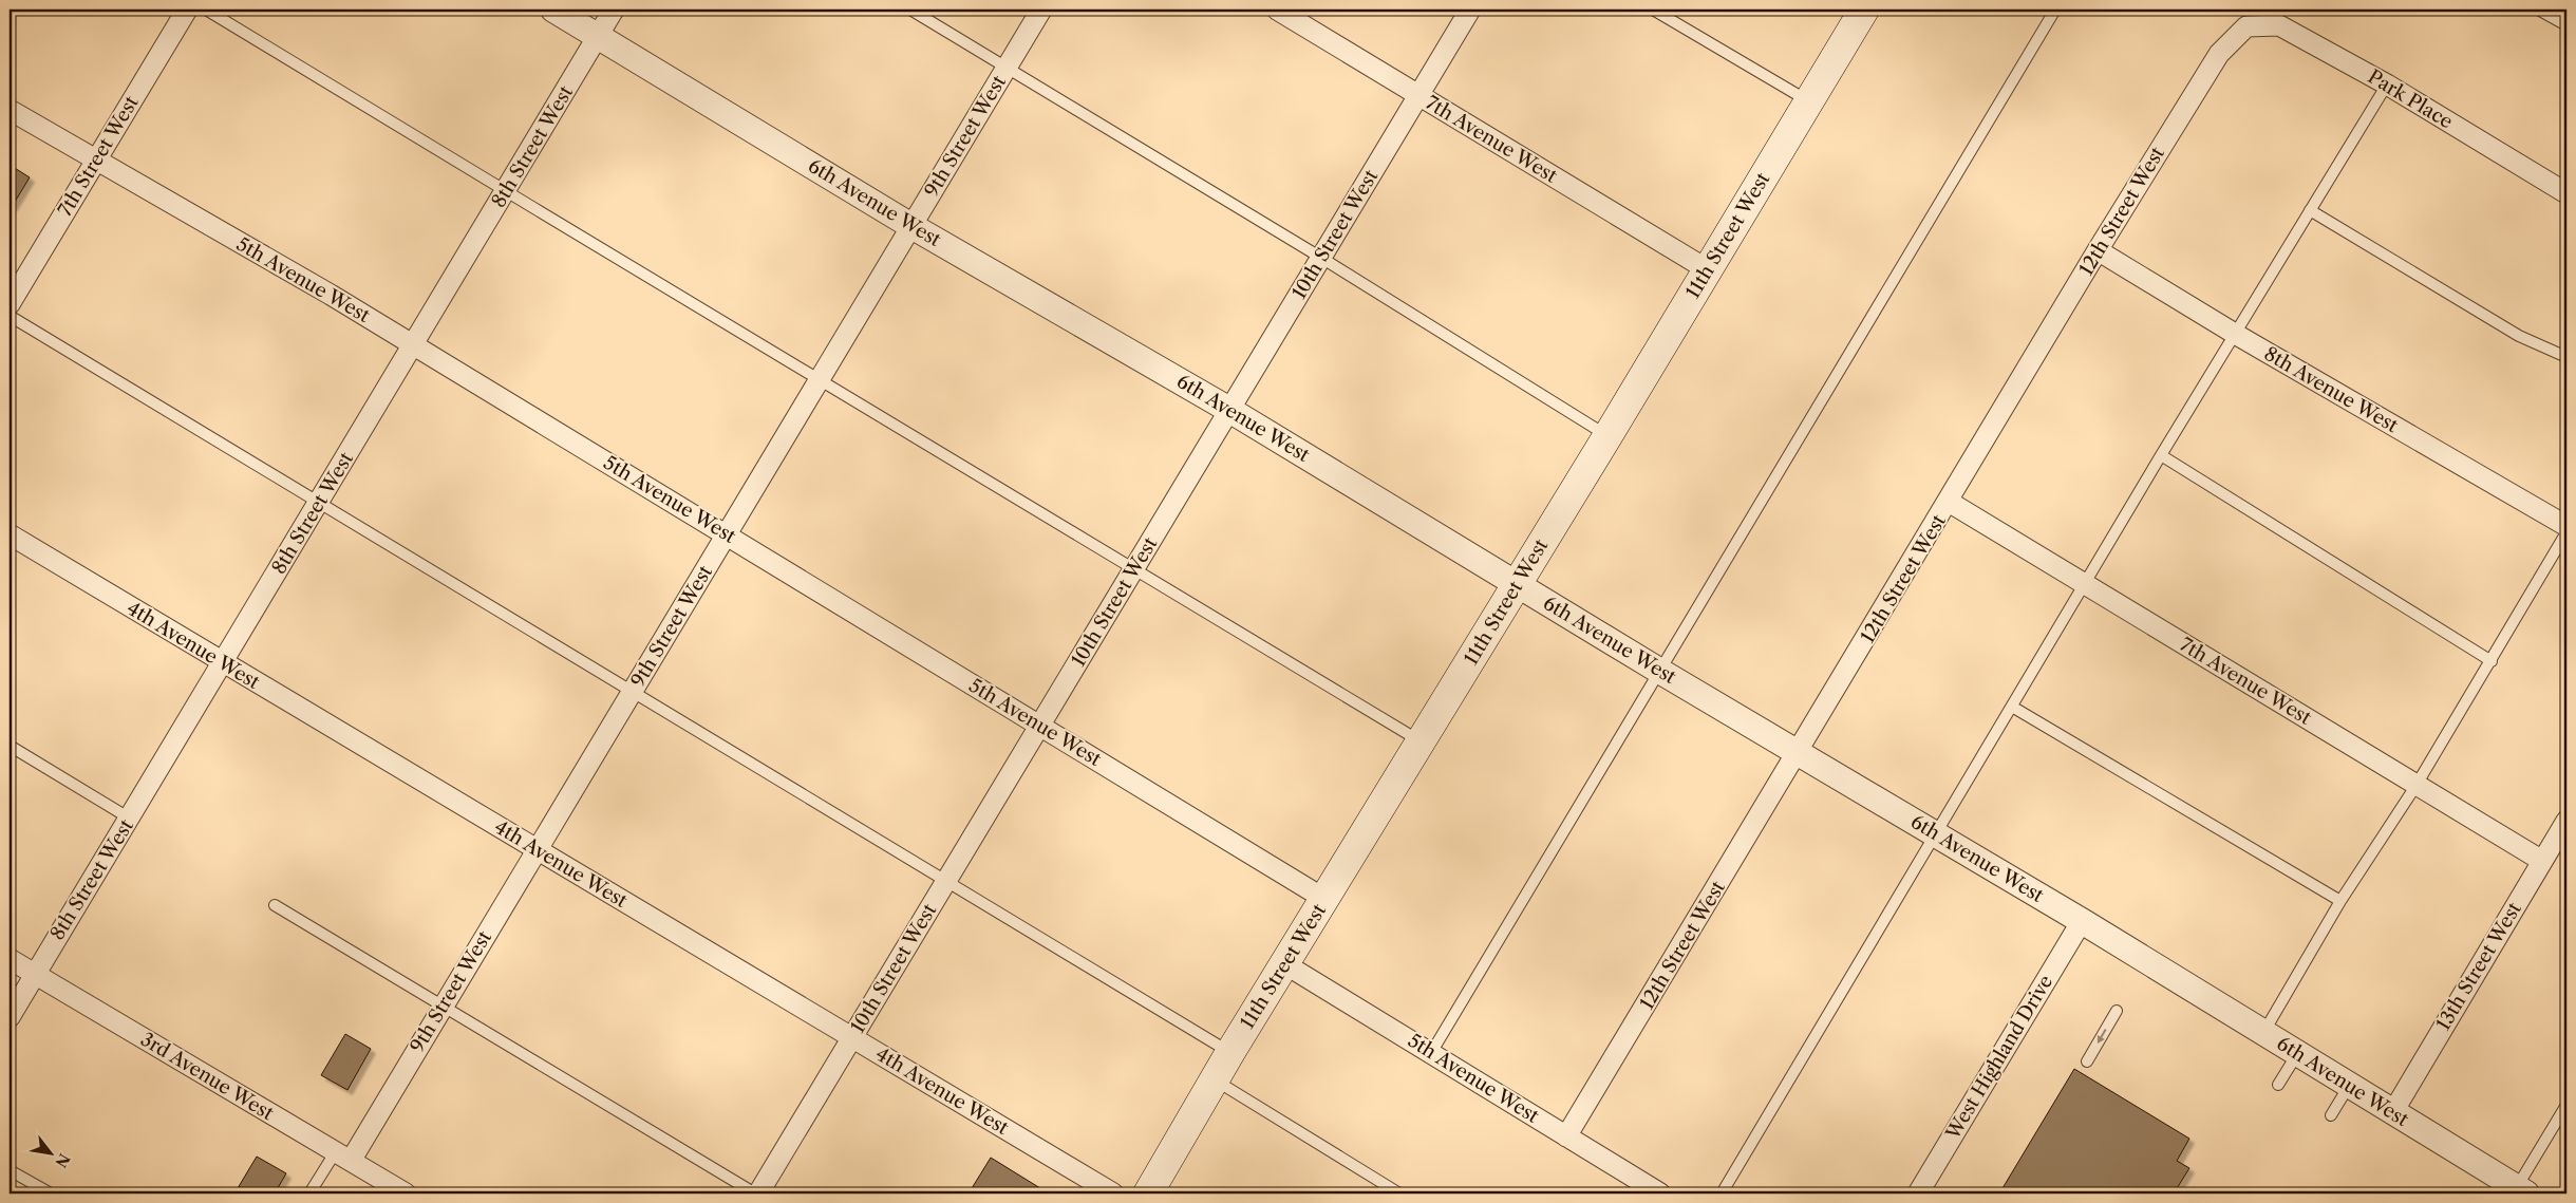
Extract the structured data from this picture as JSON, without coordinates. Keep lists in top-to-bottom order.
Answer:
{
  "streets": {
    "main road": ["11th Street West"],
    "street": [
      "Park Place",
      "9th Street West",
      "7th Avenue West",
      "8th Street West",
      "7th Street West",
      "6th Avenue West",
      "12th Street West",
      "10th Street West",
      "5th Avenue West",
      "8th Avenue West",
      "4th Avenue West",
      "13th Street West",
      "West Highland Drive",
      "3rd Avenue West"
    ]
  },
  "crossings": [
    ["Park Place", "12th Street West"],
    ["9th Street West", "6th Avenue West"],
    ["9th Street West", "5th Avenue West"],
    ["9th Street West", "4th Avenue West"],
    ["9th Street West", "3rd Avenue West"],
    ["7th Avenue West", "12th Street West"],
    ["7th Avenue West", "10th Street West"],
    ["7th Avenue West", "11th Street West"],
    ["7th Avenue West", "13th Street West"],
    ["8th Street West", "6th Avenue West"],
    ["8th Street West", "5th Avenue West"],
    ["8th Street West", "4th Avenue West"],
    ["8th Street West", "3rd Avenue West"],
    ["7th Street West", "5th Avenue West"],
    ["6th Avenue West", "12th Street West"],
    ["6th Avenue West", "10th Street West"],
    ["6th Avenue West", "11th Street West"],
    ["6th Avenue West", "13th Street West"],
    ["6th Avenue West", "West Highland Drive"],
    ["12th Street West", "5th Avenue West"],
    ["12th Street West", "8th Avenue West"],
    ["10th Street West", "5th Avenue West"],
    ["10th Street West", "4th Avenue West"],
    ["11th Street West", "5th Avenue West"]
  ],
  "north": "bottom right"
}
